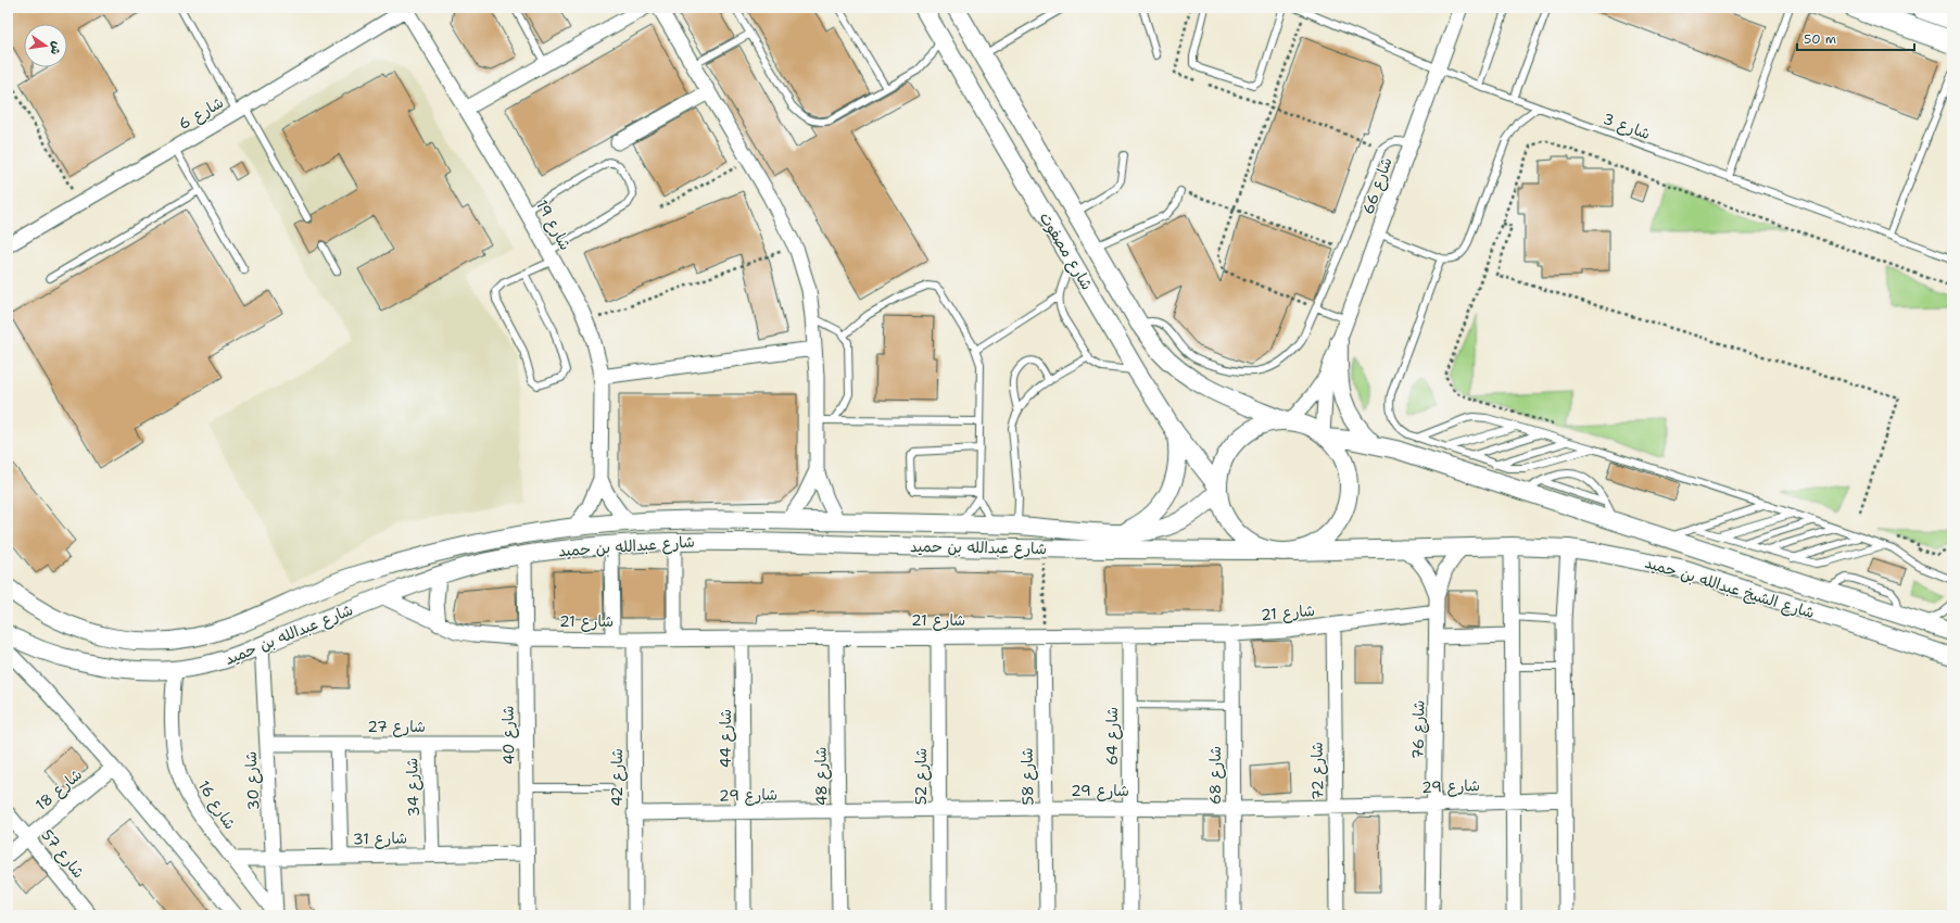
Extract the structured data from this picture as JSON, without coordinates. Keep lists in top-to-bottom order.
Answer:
{
  "streets": {
    "street": [
      "شارع 6",
      "شارع 66",
      "شارع 19",
      "شارع مصفوت",
      "شارع عبدالله بن حميد",
      "شارع الشيخ عبدالله بن حميد",
      "شارع 21",
      "شارع 27",
      "شارع 76",
      "شارع 40",
      "شارع 64",
      "شارع 44",
      "شارع 72",
      "شارع 68",
      "شارع 48",
      "شارع 52",
      "شارع 58",
      "شارع 42",
      "شارع 30",
      "شارع 29",
      "شارع 34",
      "شارع 18",
      "شارع 16",
      "شارع 31",
      "شارع 57"
    ],
    "lane": ["شارع 3"]
  },
  "crossings": [
    ["شارع 6", "شارع 19"],
    ["شارع 3", "شارع 66"],
    ["شارع 66", "شارع مصفوت"],
    ["شارع 66", "شارع عبدالله بن حميد"],
    ["شارع 66", "شارع الشيخ عبدالله بن حميد"],
    ["شارع 19", "شارع عبدالله بن حميد"],
    ["شارع مصفوت", "شارع عبدالله بن حميد"],
    ["شارع مصفوت", "شارع الشيخ عبدالله بن حميد"],
    ["شارع عبدالله بن حميد", "شارع الشيخ عبدالله بن حميد"],
    ["شارع عبدالله بن حميد", "شارع 21"],
    ["شارع عبدالله بن حميد", "شارع 40"],
    ["شارع عبدالله بن حميد", "شارع 30"],
    ["شارع عبدالله بن حميد", "شارع 16"],
    ["شارع الشيخ عبدالله بن حميد", "شارع 76"],
    ["شارع 21", "شارع 76"],
    ["شارع 21", "شارع 40"],
    ["شارع 21", "شارع 64"],
    ["شارع 21", "شارع 44"],
    ["شارع 21", "شارع 72"],
    ["شارع 21", "شارع 68"],
    ["شارع 21", "شارع 48"],
    ["شارع 21", "شارع 52"],
    ["شارع 21", "شارع 58"],
    ["شارع 21", "شارع 42"],
    ["شارع 27", "شارع 40"],
    ["شارع 27", "شارع 30"],
    ["شارع 27", "شارع 34"],
    ["شارع 76", "شارع 29"],
    ["شارع 40", "شارع 31"],
    ["شارع 64", "شارع 29"],
    ["شارع 44", "شارع 29"],
    ["شارع 72", "شارع 29"],
    ["شارع 68", "شارع 29"],
    ["شارع 48", "شارع 29"],
    ["شارع 52", "شارع 29"],
    ["شارع 58", "شارع 29"],
    ["شارع 42", "شارع 29"],
    ["شارع 30", "شارع 16"],
    ["شارع 30", "شارع 31"],
    ["شارع 34", "شارع 31"],
    ["شارع 18", "شارع 57"],
    ["شارع 16", "شارع 31"]
  ],
  "scale_bar": "50 m",
  "north": "right"
}
